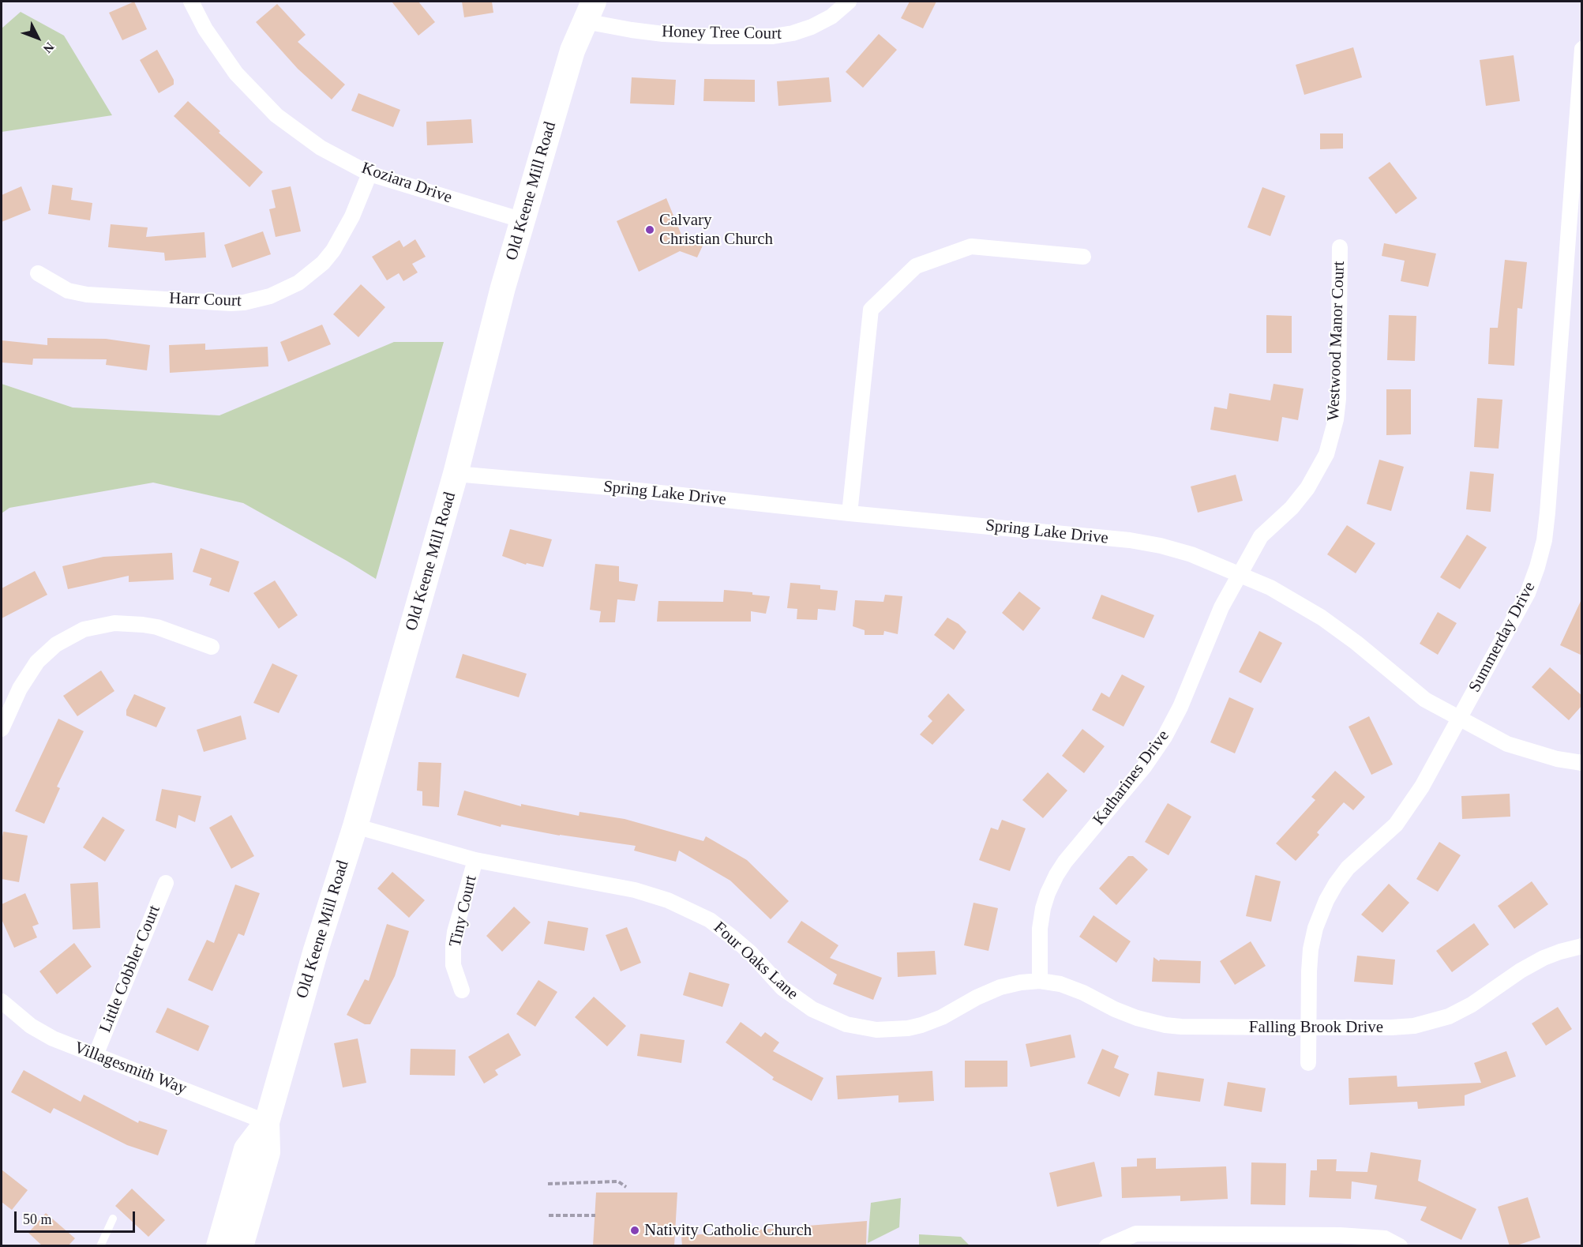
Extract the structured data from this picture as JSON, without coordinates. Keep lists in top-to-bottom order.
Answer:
{
  "streets": {
    "main road": ["Old Keene Mill Road"],
    "street": [
      "Honey Tree Court",
      "Koziara Drive",
      "Harr Court",
      "Westwood Manor Court",
      "Spring Lake Drive",
      "Summerday Drive",
      "Katharines Drive",
      "Tiny Court",
      "Four Oaks Lane",
      "Little Cobbler Court",
      "Falling Brook Drive",
      "Villagesmith Way"
    ]
  },
  "crossings": [
    ["Honey Tree Court", "Old Keene Mill Road"],
    ["Koziara Drive", "Old Keene Mill Road"],
    ["Koziara Drive", "Harr Court"],
    ["Old Keene Mill Road", "Spring Lake Drive"],
    ["Old Keene Mill Road", "Four Oaks Lane"],
    ["Old Keene Mill Road", "Villagesmith Way"],
    ["Westwood Manor Court", "Spring Lake Drive"],
    ["Westwood Manor Court", "Katharines Drive"],
    ["Spring Lake Drive", "Summerday Drive"],
    ["Spring Lake Drive", "Katharines Drive"],
    ["Summerday Drive", "Falling Brook Drive"],
    ["Katharines Drive", "Four Oaks Lane"],
    ["Katharines Drive", "Falling Brook Drive"],
    ["Tiny Court", "Four Oaks Lane"],
    ["Four Oaks Lane", "Falling Brook Drive"],
    ["Little Cobbler Court", "Villagesmith Way"]
  ],
  "places": ["Calvary Christian Church", "Nativity Catholic Church"],
  "scale_bar": "50 m",
  "north": "bottom right"
}
